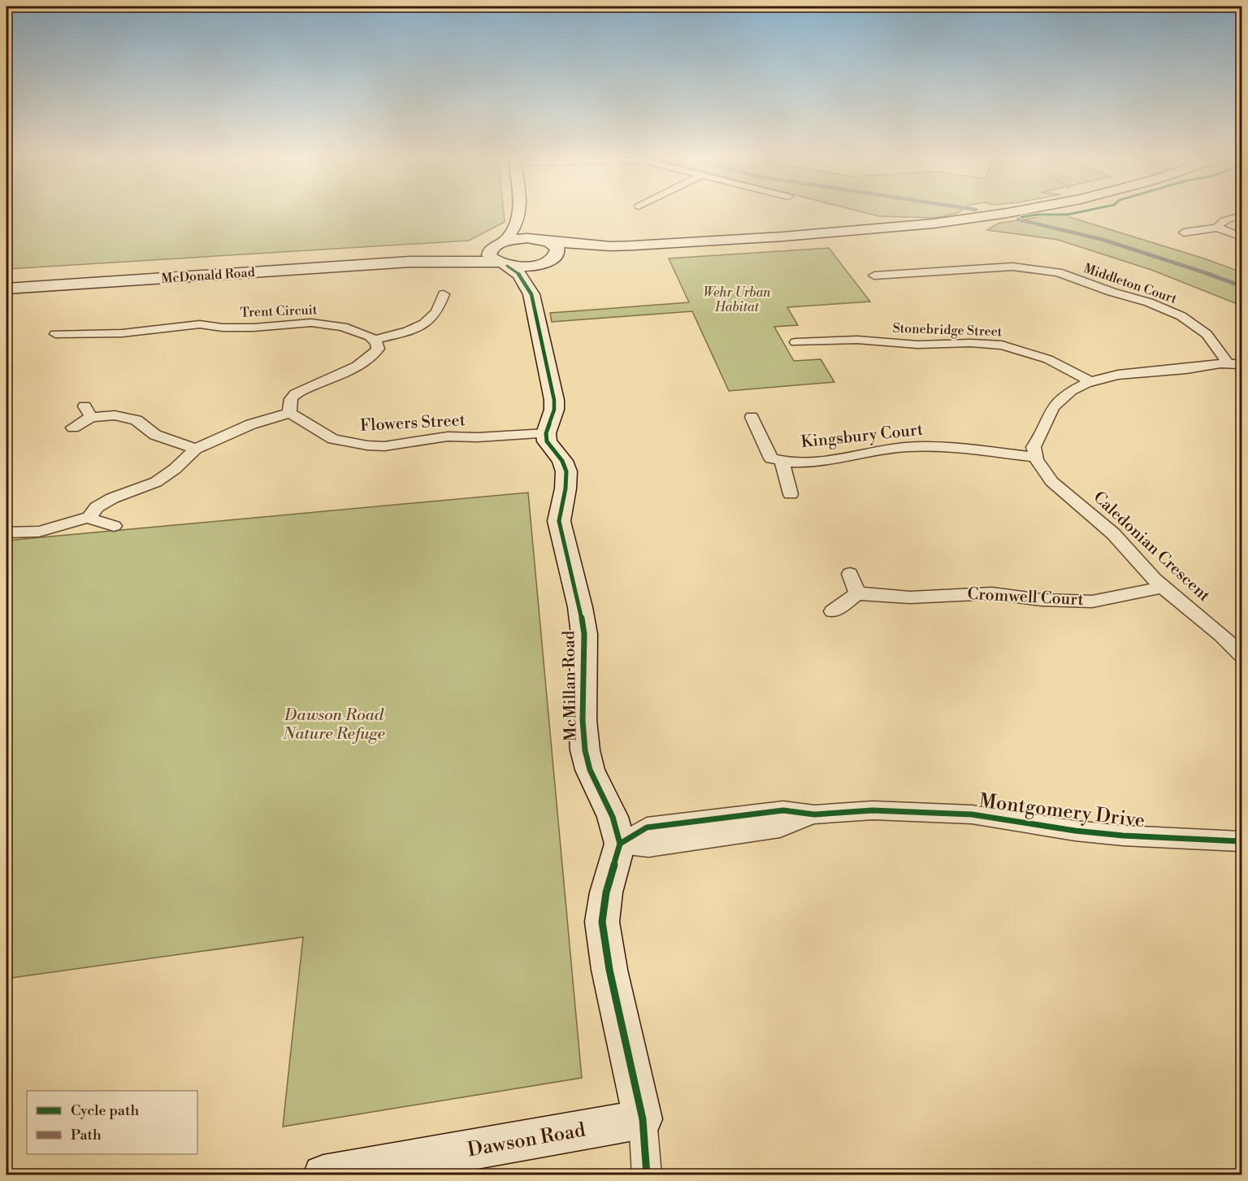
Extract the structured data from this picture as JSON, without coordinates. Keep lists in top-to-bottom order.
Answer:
{
  "streets": {
    "main road": ["McDonald Road", "McMillan Road", "Dawson Road"],
    "street": [
      "Middleton Court",
      "Trent Circuit",
      "Stonebridge Street",
      "Flowers Street",
      "Kingsbury Court",
      "Caledonian Crescent",
      "Cromwell Court",
      "Montgomery Drive"
    ]
  },
  "crossings": [
    ["Flowers Street", "McMillan Road"],
    ["Kingsbury Court", "Caledonian Crescent"],
    ["Caledonian Crescent", "Cromwell Court"],
    ["McMillan Road", "Montgomery Drive"]
  ],
  "parks": ["Wehr Urban Habitat", "Dawson Road Nature Refuge"],
  "legend": ["Cycle path", "Path"]
}
